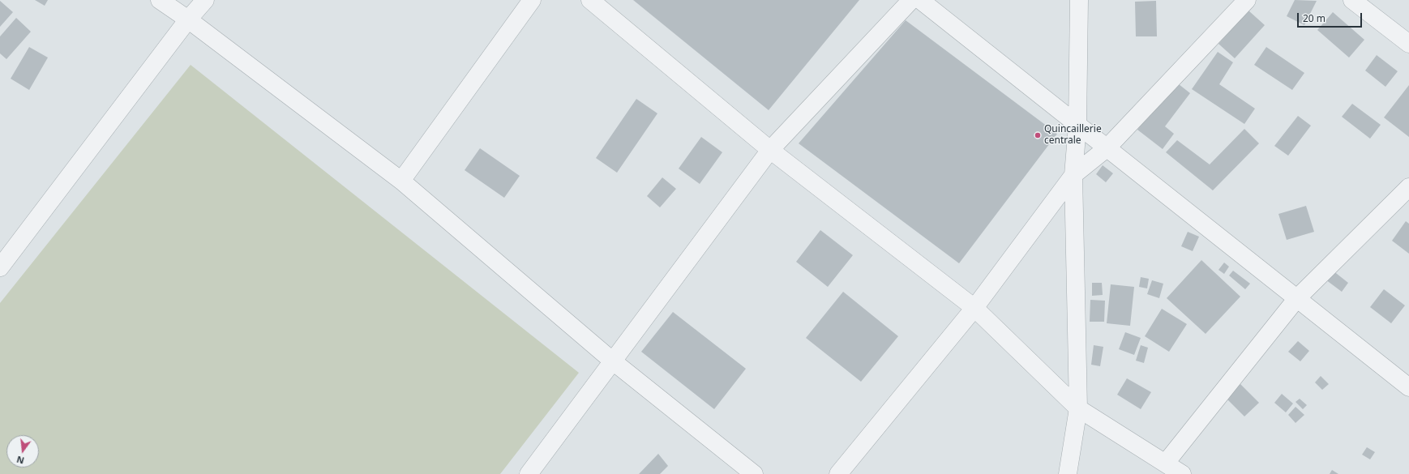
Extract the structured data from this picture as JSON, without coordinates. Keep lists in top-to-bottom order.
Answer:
{
  "places": ["Quincaillerie centrale"],
  "scale_bar": "20 m",
  "north": "bottom"
}
